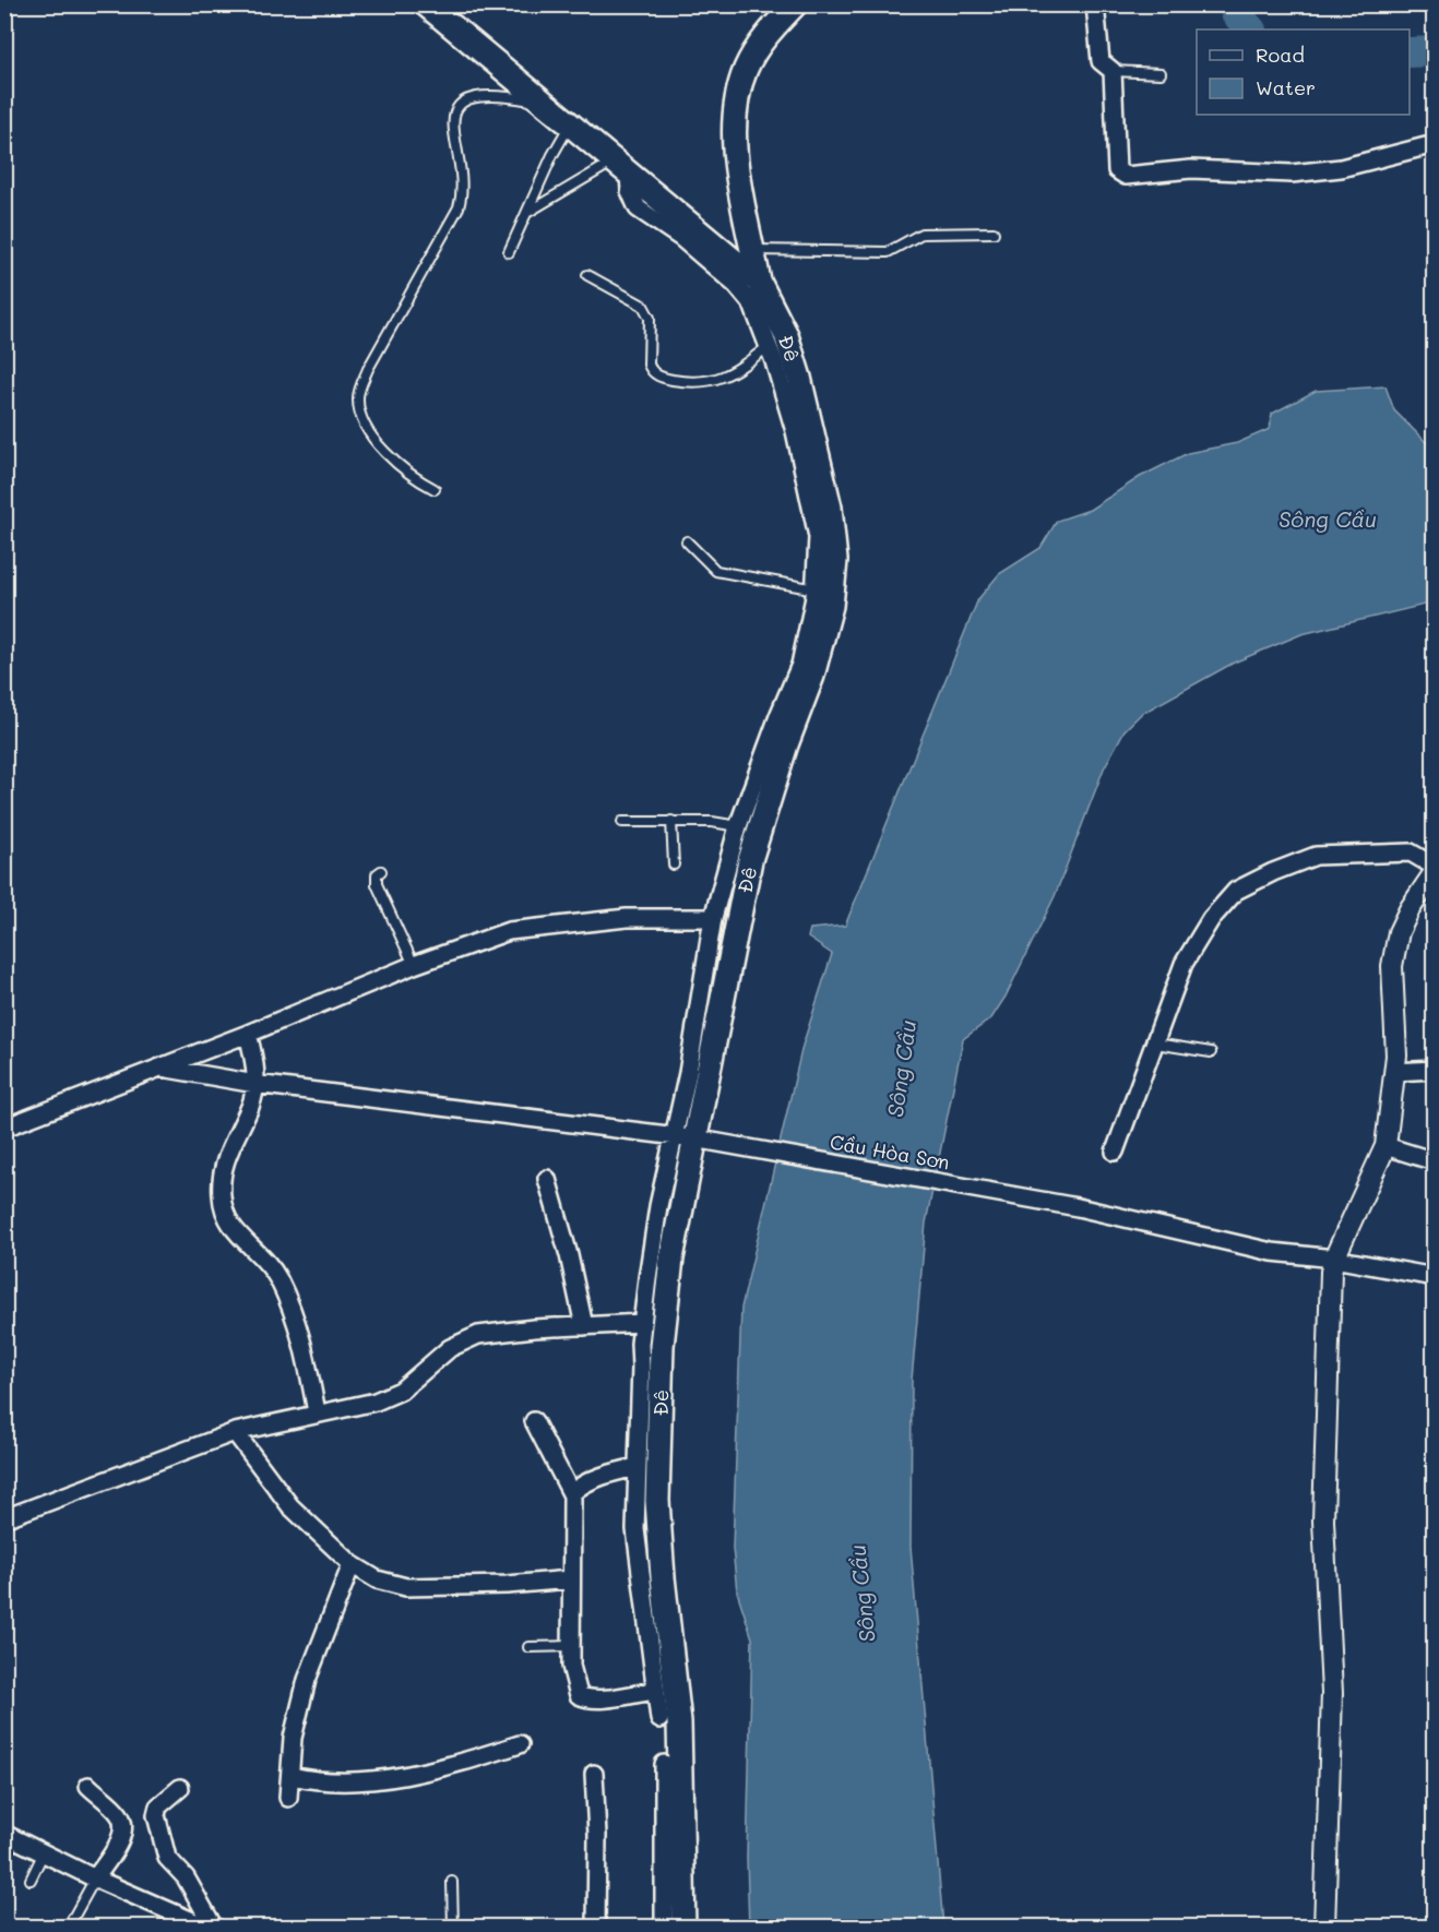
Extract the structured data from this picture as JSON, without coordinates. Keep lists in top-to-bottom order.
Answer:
{
  "streets": {
    "main road": ["Đê"],
    "street": ["Cầu Hòa Sơn"]
  },
  "crossings": [
    ["Đê", "Cầu Hòa Sơn"]
  ],
  "water": ["Sông Cầu"],
  "legend": ["Road", "Water"]
}
